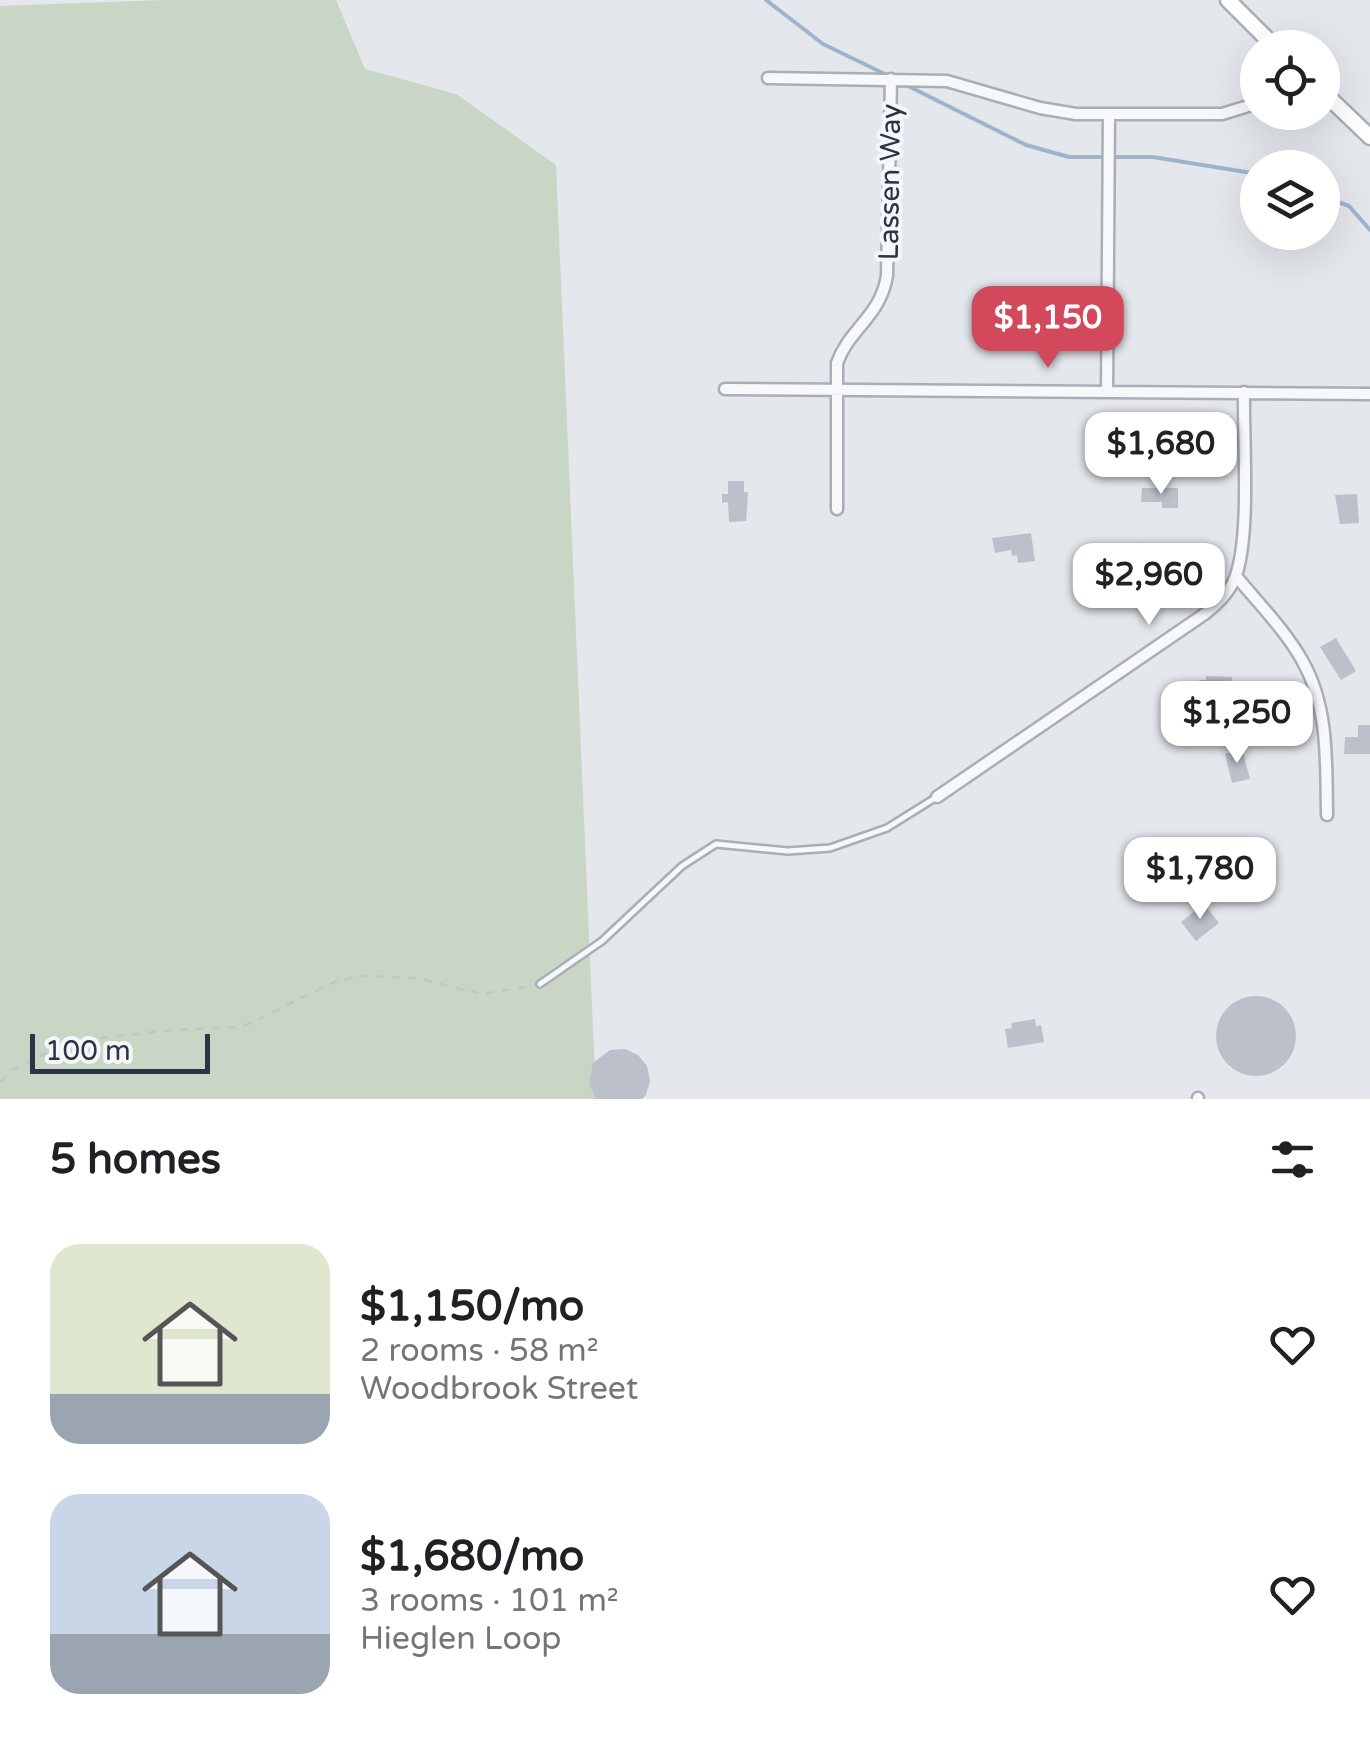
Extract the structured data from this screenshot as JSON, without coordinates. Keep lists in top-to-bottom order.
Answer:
{
  "streets": {
    "street": ["Lassen Way"]
  },
  "scale_bar": "100 m",
  "page": {
    "price": [
      "$1,150",
      "$1,680",
      "$2,960",
      "$1,250",
      "$1,780"
    ],
    "scale": "100 m",
    "heading": "5 homes",
    "list": [
      {
        "name": "$1,150/mo",
        "note": "2 rooms · 58 m² · Woodbrook Street"
      },
      {
        "name": "$1,680/mo",
        "note": "3 rooms · 101 m² · Hieglen Loop"
      }
    ]
  }
}
